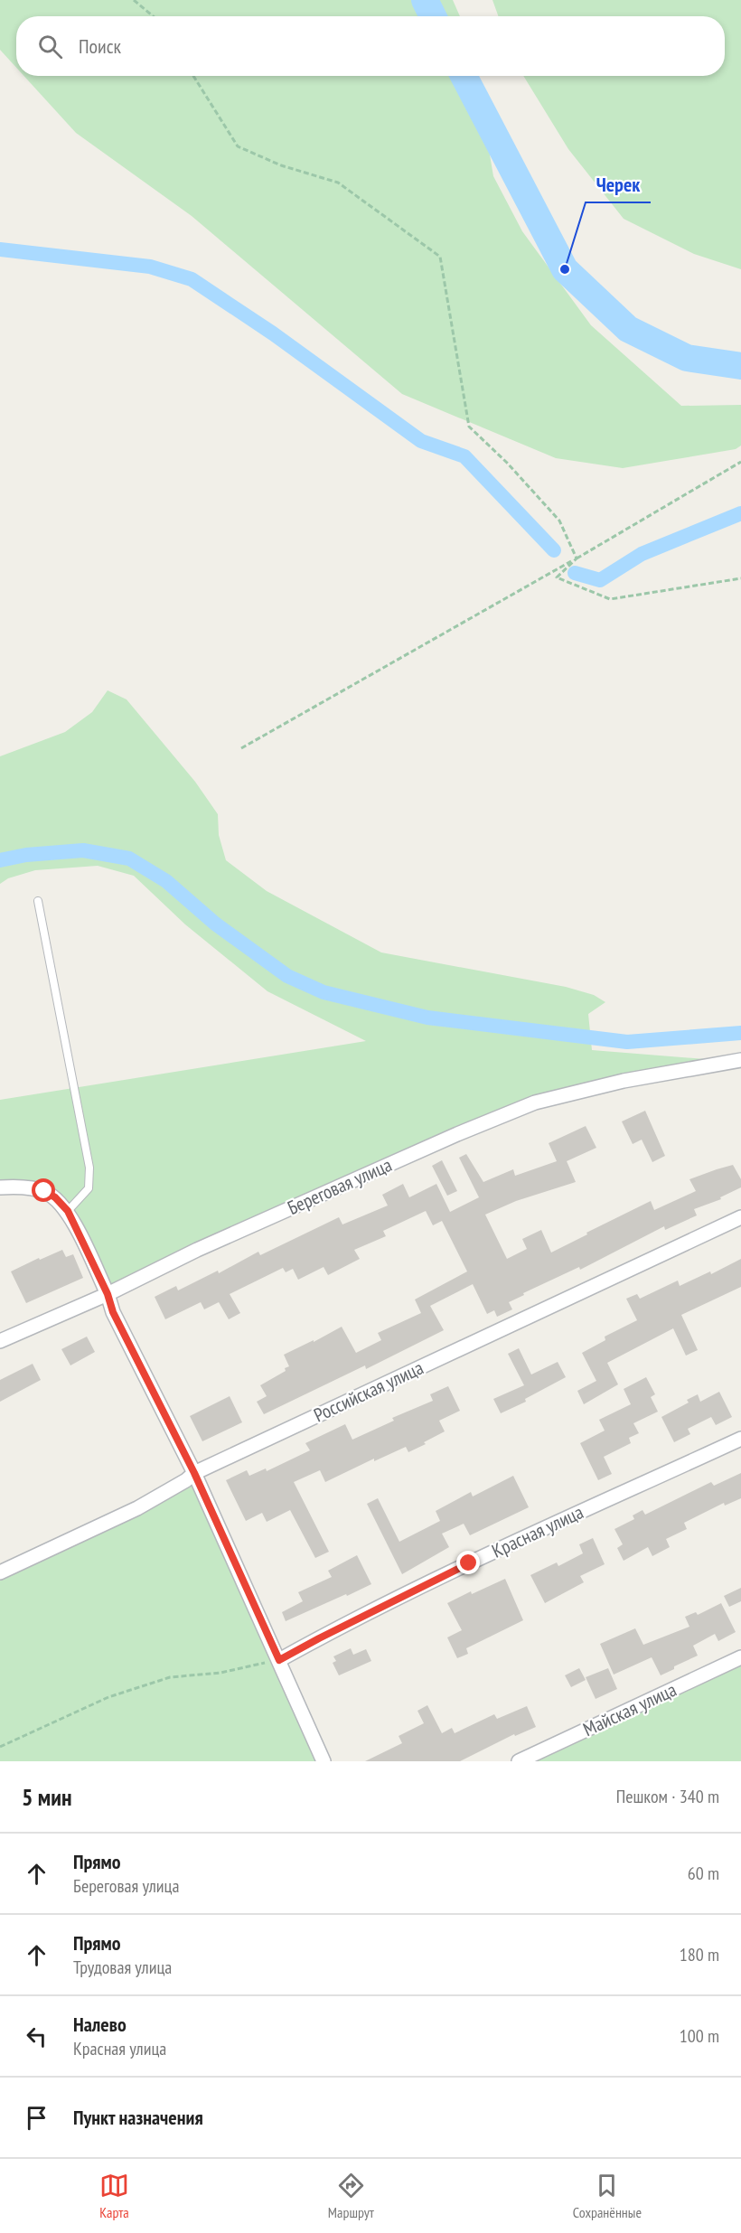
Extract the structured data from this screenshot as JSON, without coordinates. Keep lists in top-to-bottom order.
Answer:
{
  "streets": {
    "street": [
      "Береговая улица",
      "Российская улица",
      "Красная улица",
      "Майская улица"
    ]
  },
  "places": ["Черек"],
  "page": {
    "search": "Поиск",
    "heading": ["5 мин", "Пешком · 340 m"],
    "list": [
      ["Прямо", "Береговая улица", "60 m"],
      ["Прямо", "Трудовая улица", "180 m"],
      ["Налево", "Красная улица", "100 m"],
      "Пункт назначения"
    ],
    "nav": ["Карта", "Маршрут", "Сохранённые"]
  }
}
